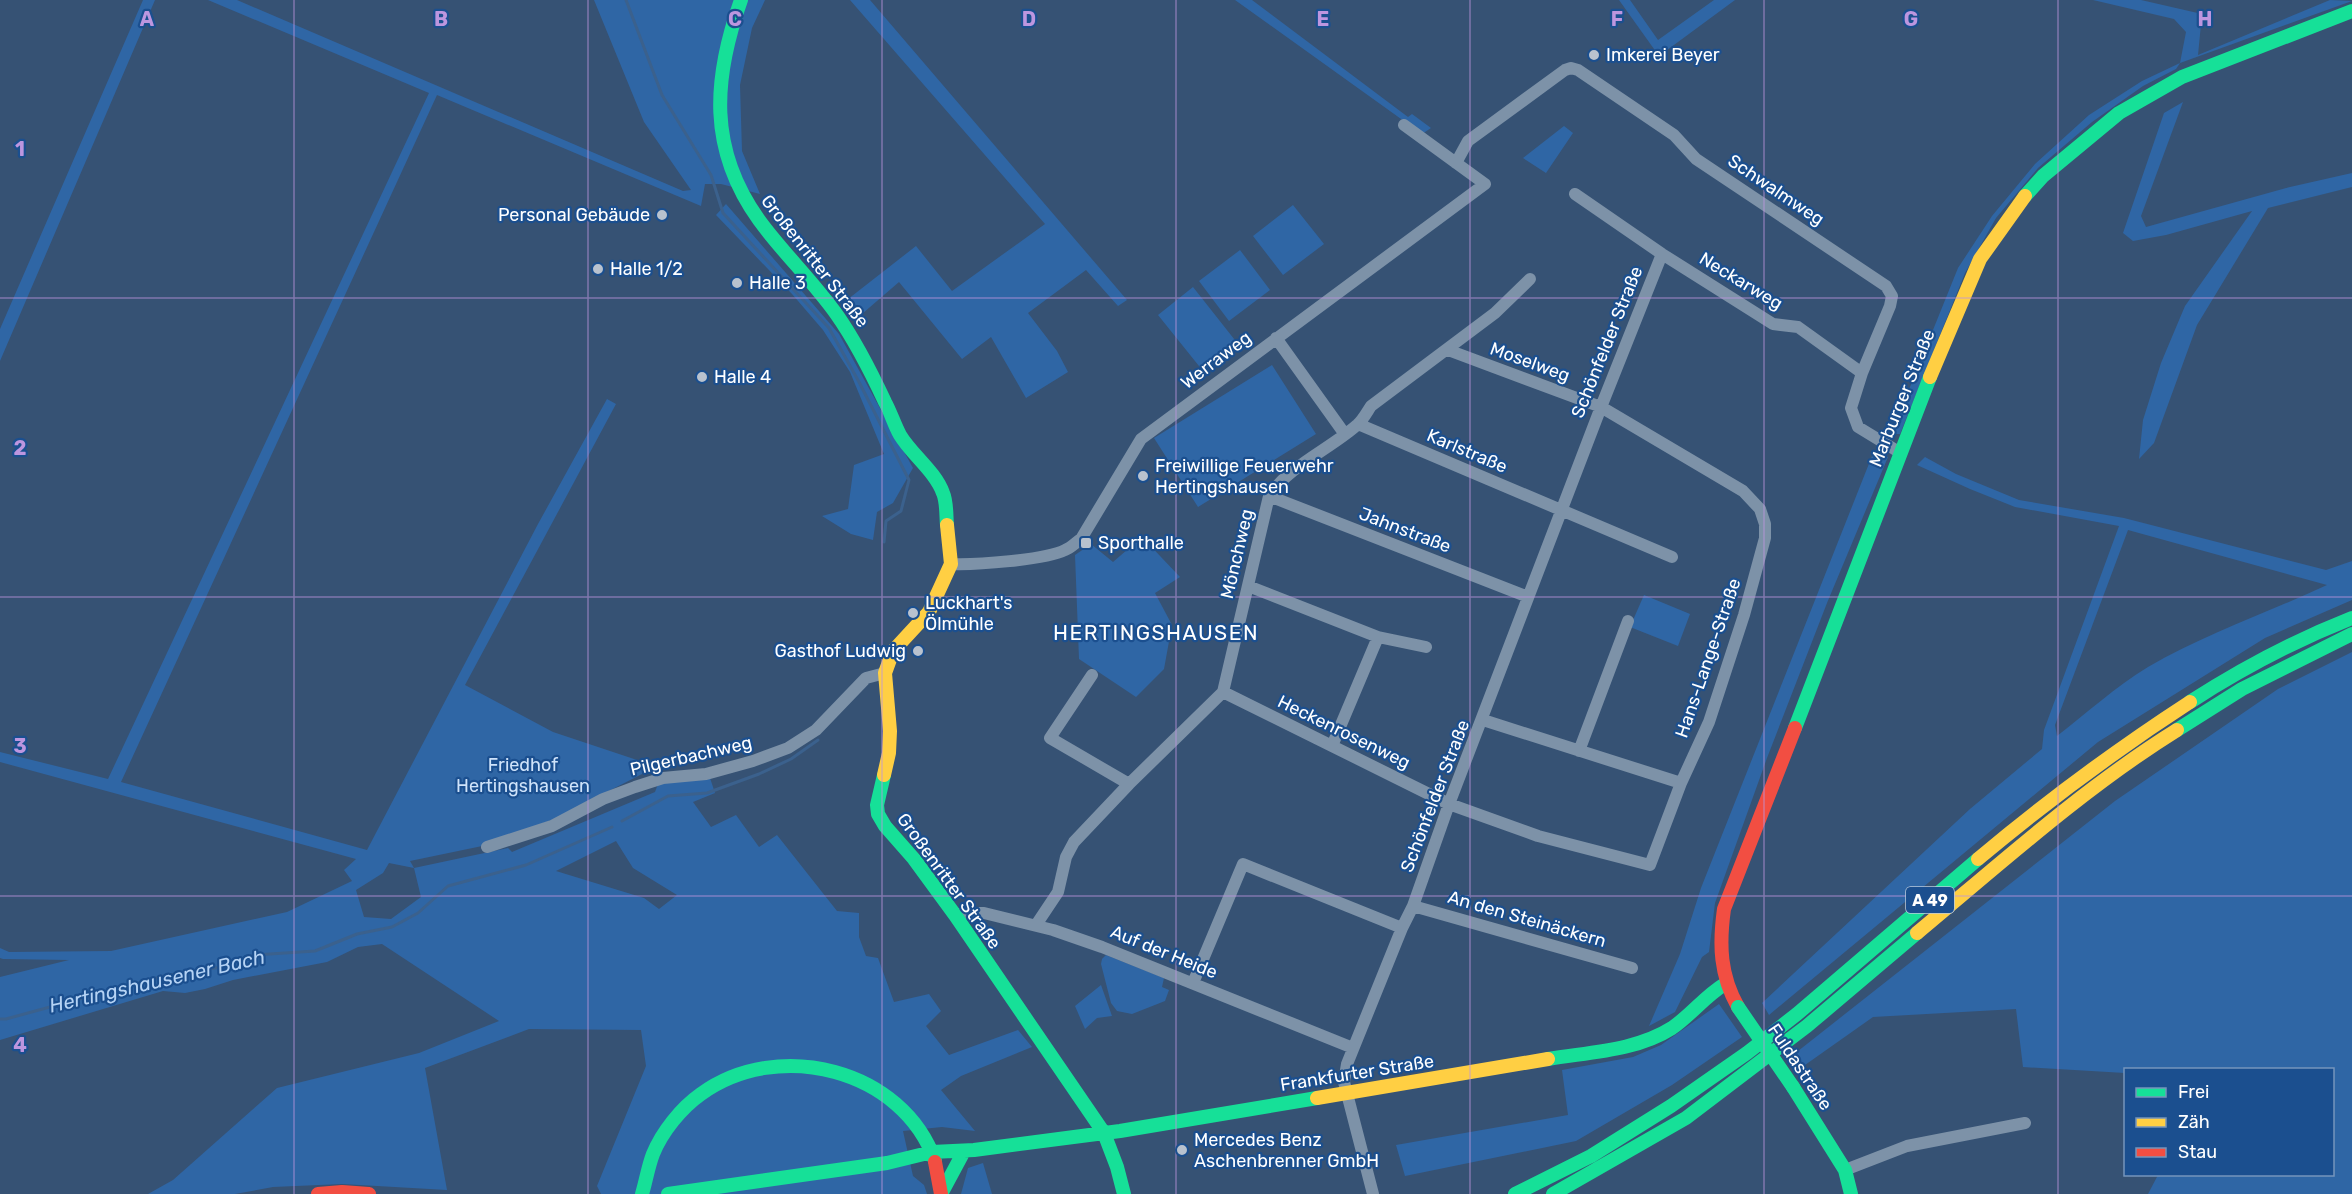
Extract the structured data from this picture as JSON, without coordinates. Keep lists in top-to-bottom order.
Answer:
{
  "streets": {
    "main road": [
      "Großenritter Straße",
      "Marburger Straße",
      "A 49",
      "Fuldastraße",
      "Frankfurter Straße"
    ],
    "street": [
      "Schwalmweg",
      "Neckarweg",
      "Schönfelder Straße",
      "Werraweg",
      "Moselweg",
      "Karlstraße",
      "Jahnstraße",
      "Mönchweg",
      "Hans-Lange-Straße",
      "Heckenrosenweg",
      "Pilgerbachweg",
      "An den Steinäckern",
      "Auf der Heide"
    ]
  },
  "crossings": [
    ["Schwalmweg", "Neckarweg"],
    ["Schwalmweg", "Werraweg"],
    ["Großenritter Straße", "Werraweg"],
    ["Großenritter Straße", "Pilgerbachweg"],
    ["Großenritter Straße", "Auf der Heide"],
    ["Großenritter Straße", "Frankfurter Straße"],
    ["Neckarweg", "Schönfelder Straße"],
    ["Schönfelder Straße", "Moselweg"],
    ["Schönfelder Straße", "Karlstraße"],
    ["Schönfelder Straße", "Jahnstraße"],
    ["Schönfelder Straße", "Hans-Lange-Straße"],
    ["Schönfelder Straße", "Heckenrosenweg"],
    ["Schönfelder Straße", "An den Steinäckern"],
    ["Schönfelder Straße", "Auf der Heide"],
    ["Schönfelder Straße", "Frankfurter Straße"],
    ["Moselweg", "Mönchweg"],
    ["Moselweg", "Hans-Lange-Straße"],
    ["Marburger Straße", "Fuldastraße"],
    ["Marburger Straße", "Frankfurter Straße"],
    ["Karlstraße", "Mönchweg"],
    ["Jahnstraße", "Mönchweg"],
    ["Mönchweg", "Heckenrosenweg"],
    ["Hans-Lange-Straße", "Heckenrosenweg"],
    ["Fuldastraße", "Frankfurter Straße"]
  ],
  "districts": ["HERTINGSHAUSEN"],
  "water": ["Hertingshausener Bach"],
  "parks": ["Friedhof Hertingshausen"],
  "places": {
    "other": [
      "Imkerei Beyer",
      "Personal Gebäude",
      "Halle 1/2",
      "Halle 3",
      "Halle 4",
      "Freiwillige Feuerwehr Hertingshausen",
      "Luckhart's Ölmühle",
      "Gasthof Ludwig",
      "Mercedes Benz Aschenbrenner GmbH"
    ],
    "transit": ["Sporthalle"]
  },
  "legend": ["Frei", "Zäh", "Stau"],
  "grid": {
    "columns": [
      "A",
      "B",
      "C",
      "D",
      "E",
      "F",
      "G",
      "H"
    ],
    "rows": [
      "1",
      "2",
      "3",
      "4"
    ]
  }
}
